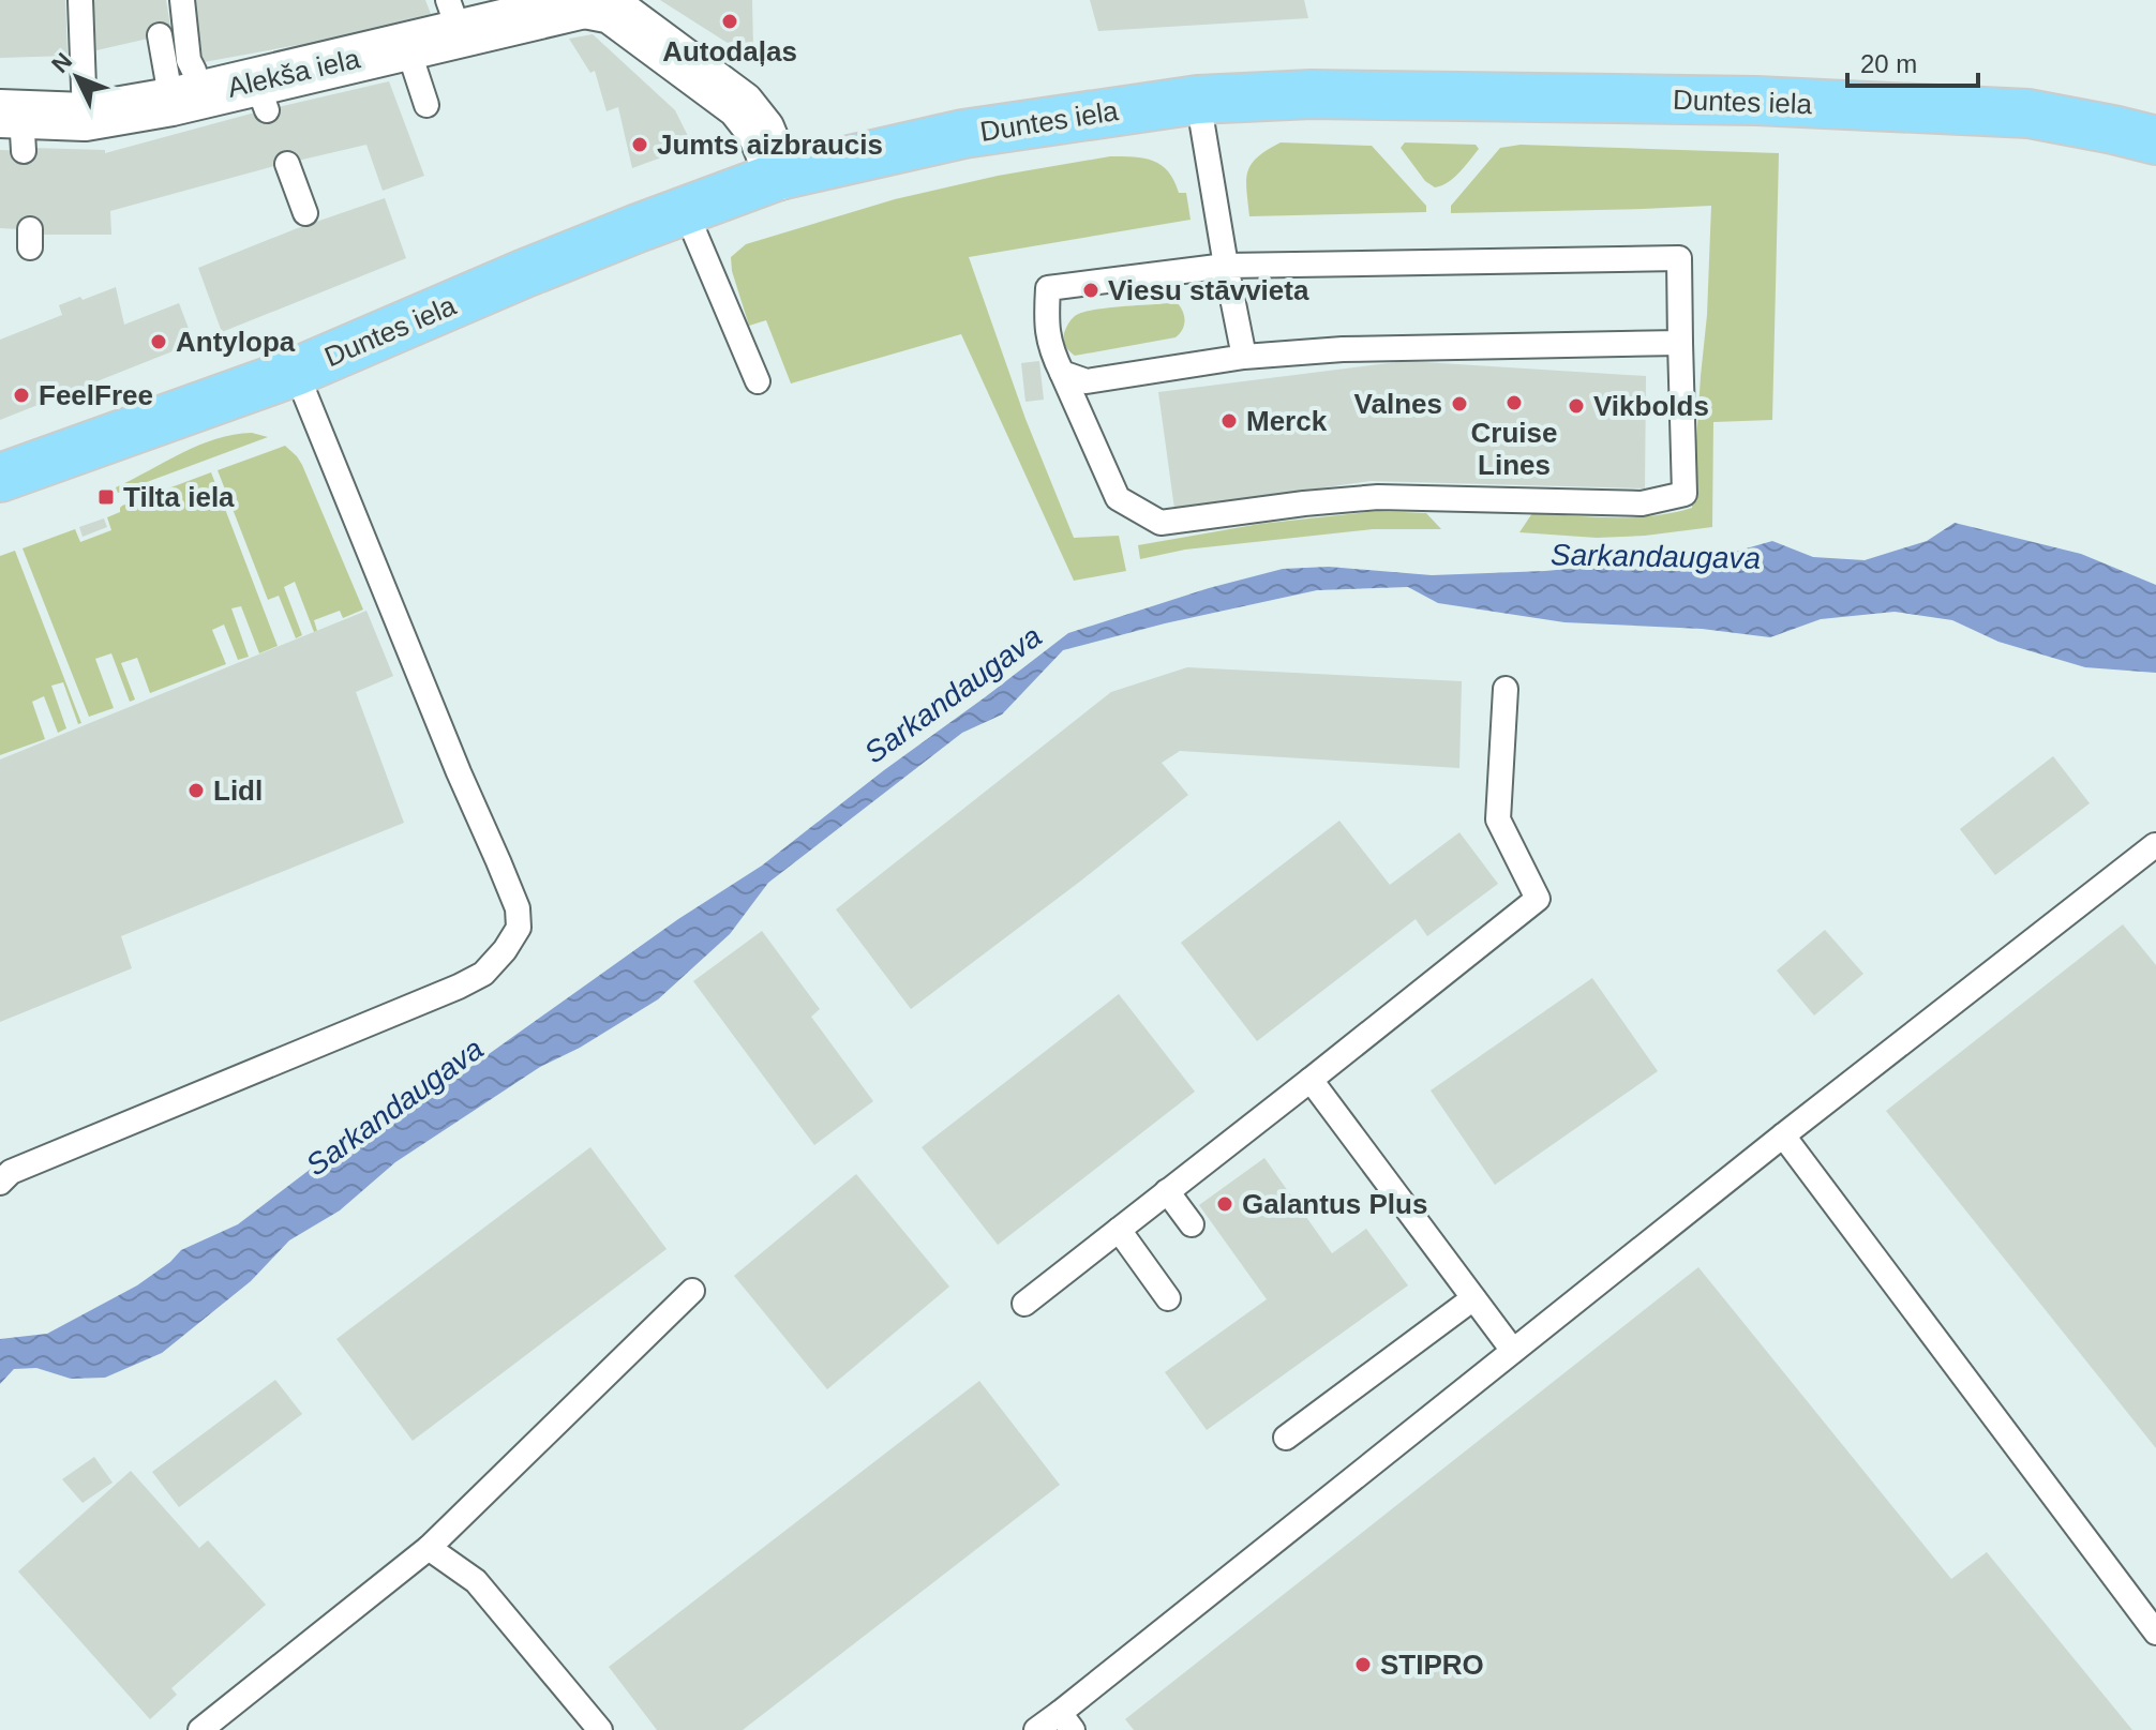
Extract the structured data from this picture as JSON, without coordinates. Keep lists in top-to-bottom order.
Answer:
{
  "streets": {
    "main road": ["Duntes iela"],
    "street": ["Alekša iela"]
  },
  "water": ["Sarkandaugava"],
  "places": {
    "other": [
      "Autodaļas",
      "Jumts aizbraucis",
      "Viesu stāvvieta",
      "Antylopa",
      "FeelFree",
      "Cruise Lines",
      "Valnes",
      "Vikbolds",
      "Merck",
      "Lidl",
      "Galantus Plus",
      "STIPRO"
    ],
    "transit": ["Tilta iela"]
  },
  "scale_bar": "20 m",
  "north": "top left"
}
